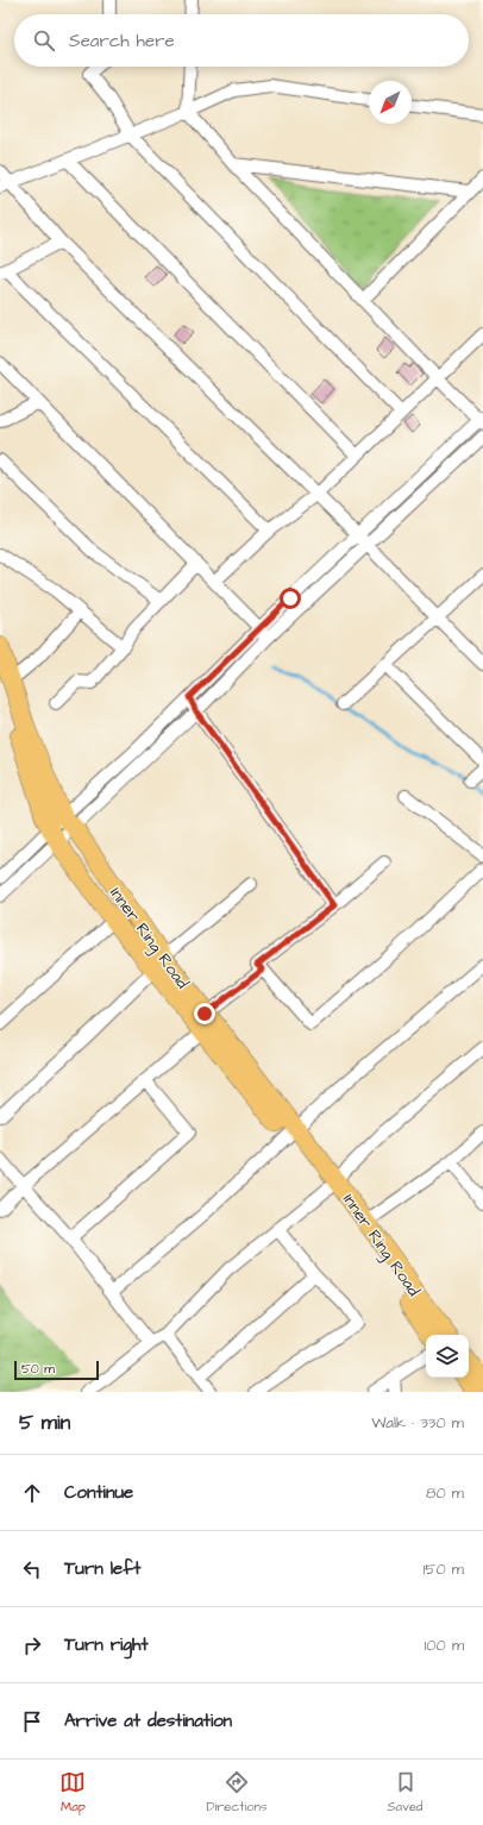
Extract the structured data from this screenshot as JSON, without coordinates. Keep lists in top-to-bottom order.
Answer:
{
  "streets": {
    "highway": ["Inner Ring Road"]
  },
  "scale_bar": "50 m",
  "north": "bottom left",
  "page": {
    "search": "Search here",
    "scale": "50 m",
    "heading": ["5 min", "Walk · 330 m"],
    "list": [
      ["Continue", "80 m"],
      ["Turn left", "150 m"],
      ["Turn right", "100 m"],
      "Arrive at destination"
    ],
    "nav": ["Map", "Directions", "Saved"]
  }
}
